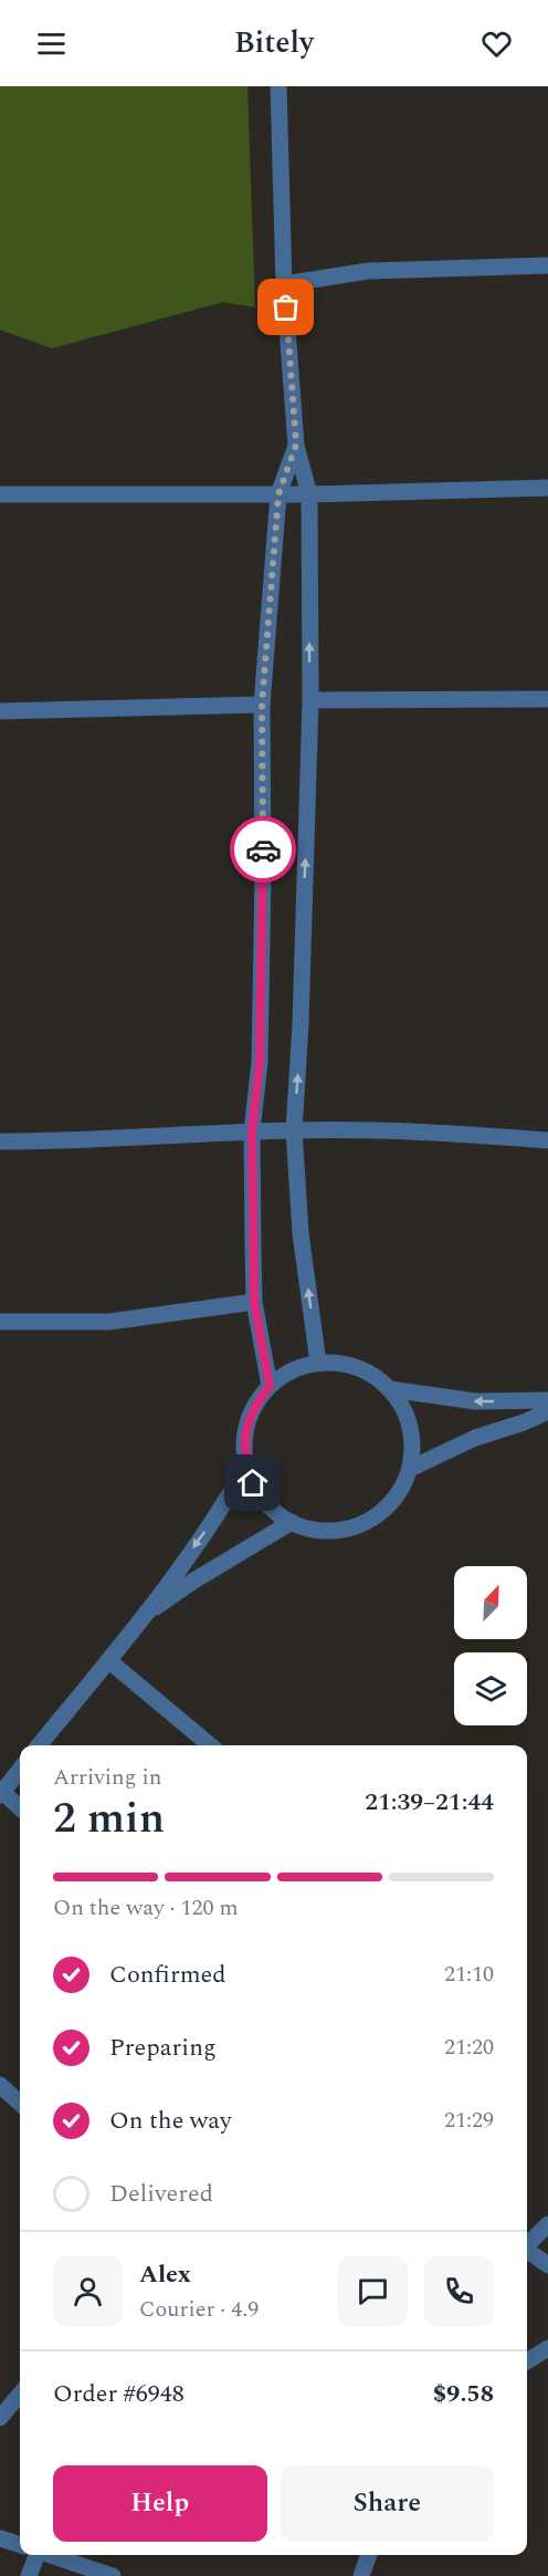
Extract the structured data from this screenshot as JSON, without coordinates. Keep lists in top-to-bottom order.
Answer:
{
  "north": "top right",
  "page": {
    "header": "Bitely",
    "heading": ["2 min", "Arriving in", "21:39–21:44"],
    "panel": [
      "Alex",
      "Courier · 4.9",
      "Order #6948",
      "$9.58"
    ],
    "bar": "On the way · 120 m",
    "list": [
      ["Confirmed", "21:10"],
      ["Preparing", "21:20"],
      ["On the way", "21:29"],
      "Delivered"
    ],
    "buttons": ["Help", "Share"]
  }
}
